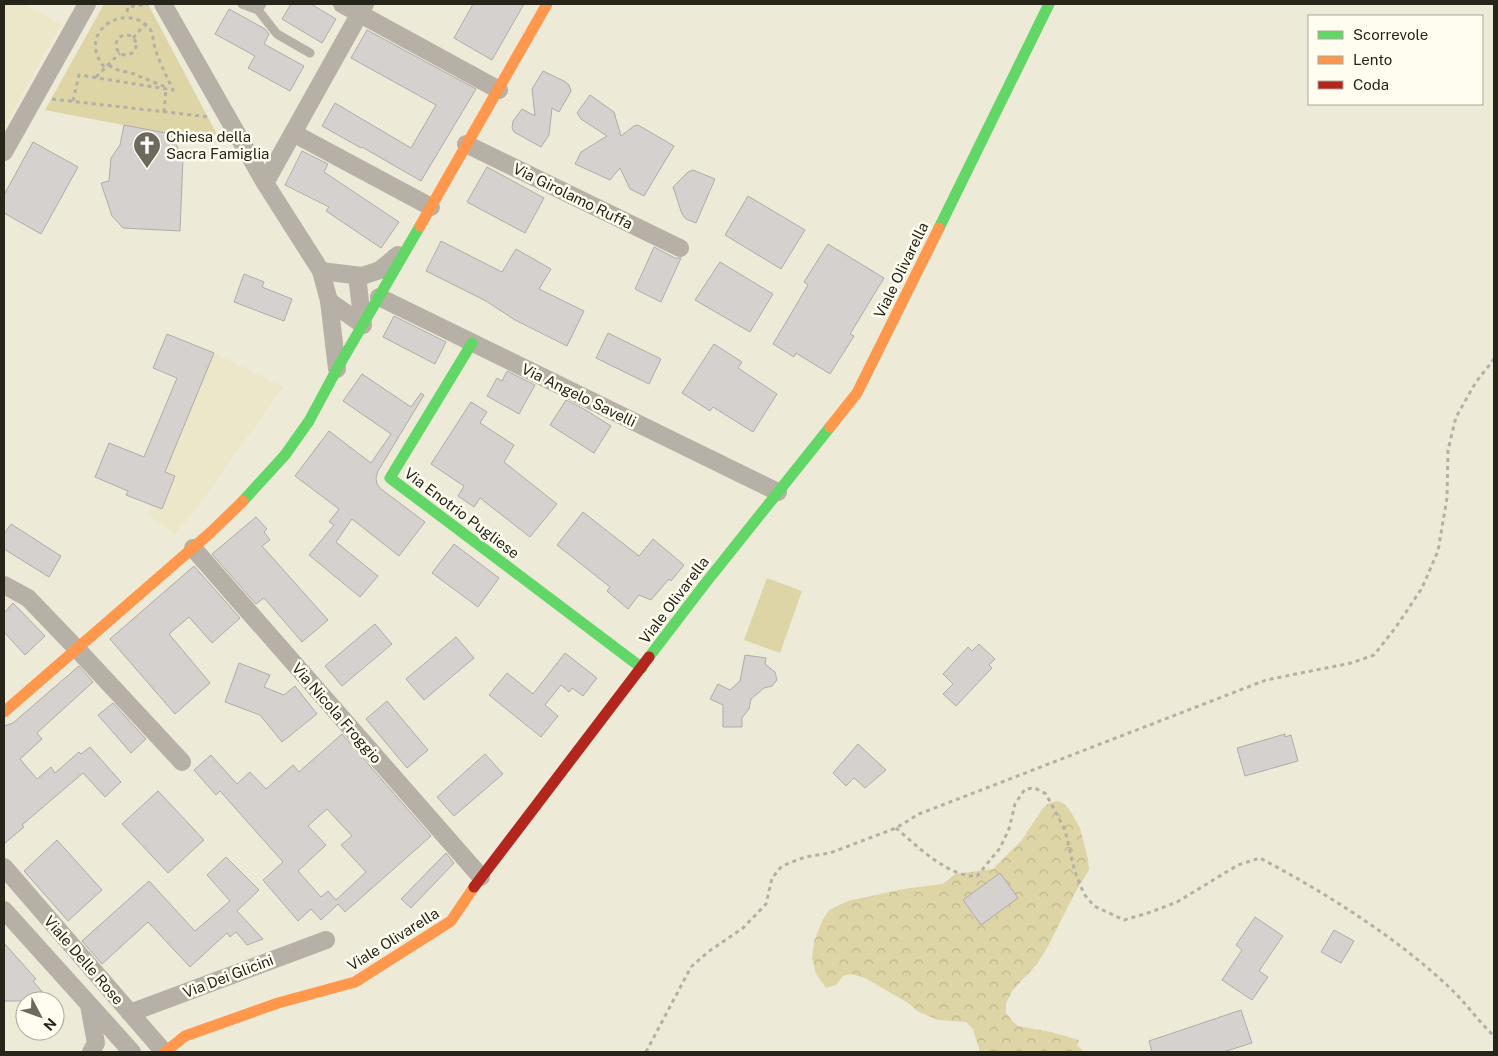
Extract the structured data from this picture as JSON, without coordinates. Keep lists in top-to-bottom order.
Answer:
{
  "streets": {
    "street": [
      "Via Girolamo Ruffa",
      "Viale Olivarella",
      "Via Angelo Savelli",
      "Via Enotrio Pugliese",
      "Via Nicola Froggio",
      "Viale Delle Rose",
      "Via Dei Glicini"
    ]
  },
  "crossings": [
    ["Viale Olivarella", "Via Angelo Savelli"],
    ["Viale Olivarella", "Via Enotrio Pugliese"],
    ["Viale Olivarella", "Via Nicola Froggio"],
    ["Viale Olivarella", "Viale Delle Rose"],
    ["Via Angelo Savelli", "Via Enotrio Pugliese"],
    ["Viale Delle Rose", "Via Dei Glicini"]
  ],
  "places": {
    "church": ["Chiesa della Sacra Famiglia"]
  },
  "legend": ["Scorrevole", "Lento", "Coda"],
  "north": "bottom right"
}
